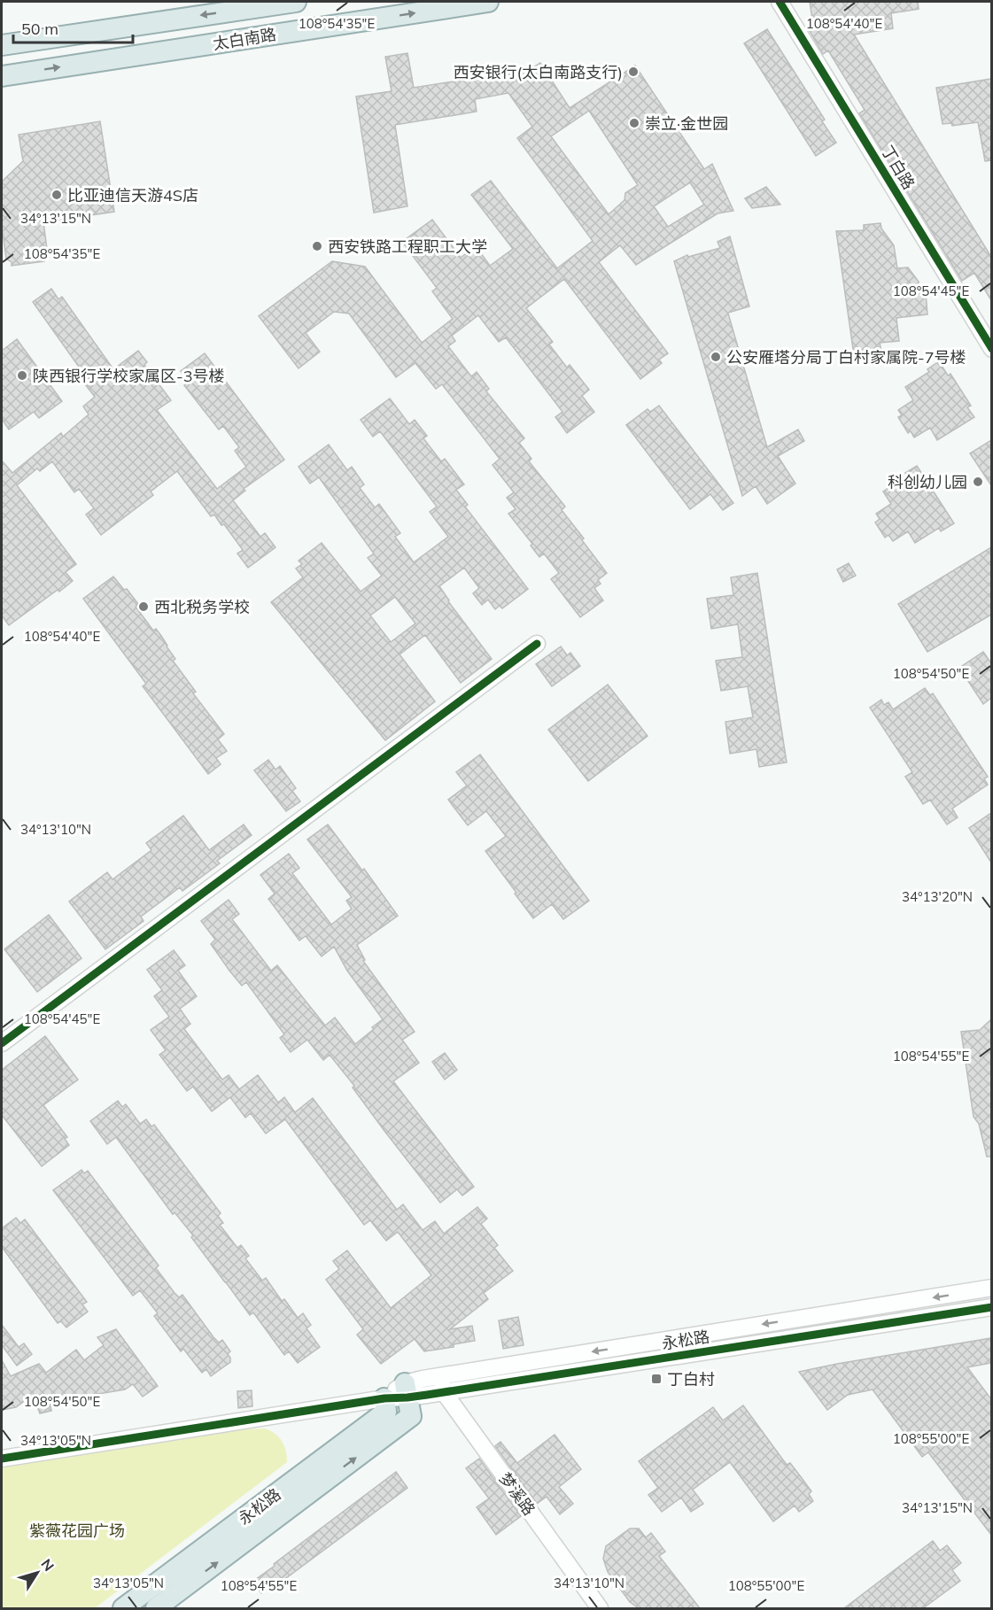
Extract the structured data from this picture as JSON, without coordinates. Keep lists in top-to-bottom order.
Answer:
{
  "streets": {
    "main road": ["太白南路", "永松路"],
    "street": ["丁白路", "梦溪路"]
  },
  "crossings": [
    ["永松路", "梦溪路"]
  ],
  "parks": ["紫薇花园广场"],
  "places": {
    "other": [
      "西安银行(太白南路支行)",
      "崇立·金世园",
      "比亚迪信天游4S店",
      "西安铁路工程职工大学",
      "公安雁塔分局丁白村家属院-7号楼",
      "陕西银行学校家属区-3号楼",
      "科创幼儿园",
      "西北税务学校"
    ],
    "transit": ["丁白村"]
  },
  "scale_bar": "50 m",
  "north": "top right",
  "coordinates": [
    "108°54'35\"E",
    "108°54'40\"E",
    "34°13'15\"N",
    "108°54'45\"E",
    "108°54'50\"E",
    "34°13'10\"N",
    "34°13'20\"N",
    "108°54'55\"E",
    "108°55'00\"E",
    "34°13'05\"N"
  ]
}
